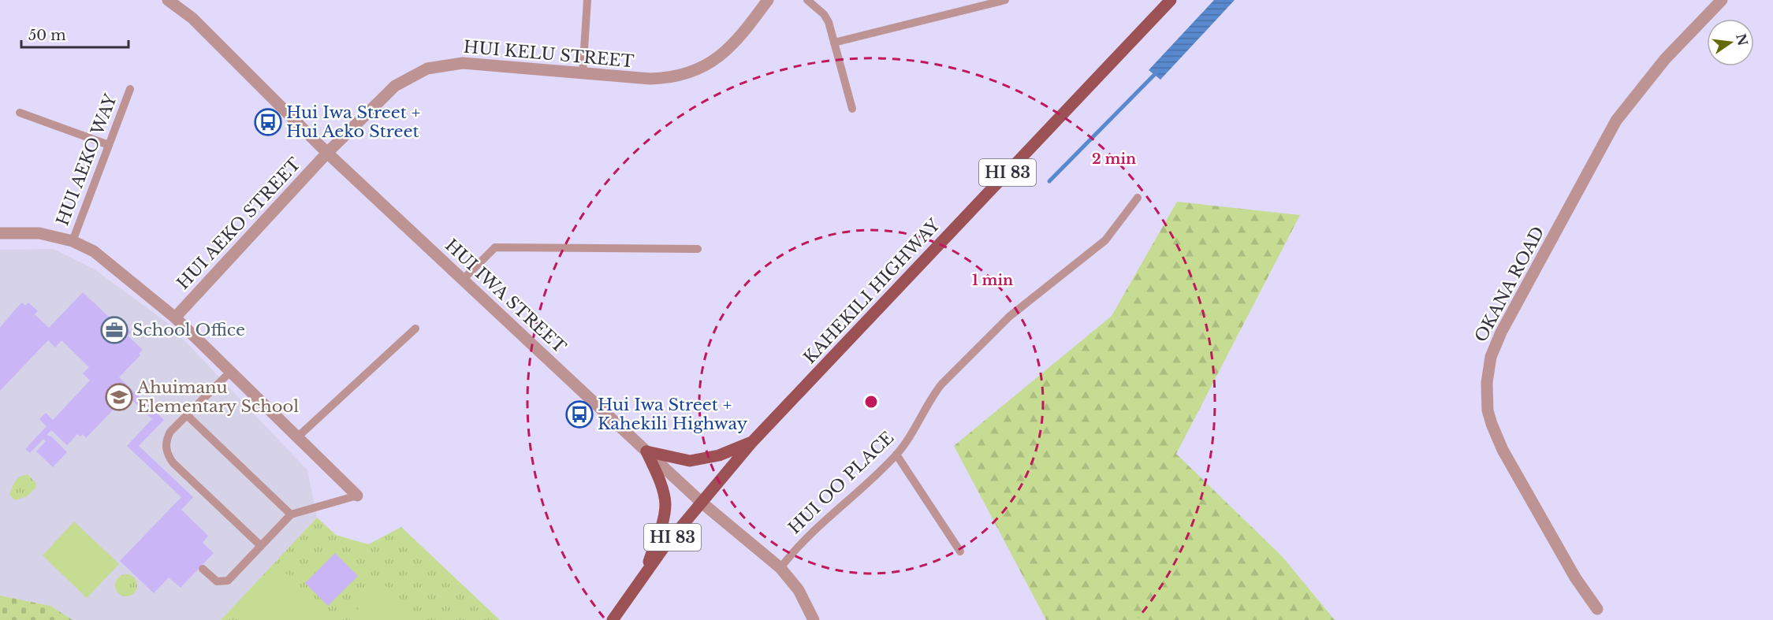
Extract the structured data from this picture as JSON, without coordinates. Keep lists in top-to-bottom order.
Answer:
{
  "streets": {
    "main road": ["HI 83", "KAHEKILI HIGHWAY"],
    "street": [
      "HUI KELU STREET",
      "HUI AEKO STREET",
      "OKANA ROAD",
      "HUI IWA STREET"
    ],
    "lane": ["HUI AEKO WAY", "HUI OO PLACE"]
  },
  "crossings": [
    ["HUI KELU STREET", "HUI AEKO STREET"],
    ["HUI KELU STREET", "HUI IWA STREET"],
    ["HUI AEKO STREET", "HUI IWA STREET"],
    ["KAHEKILI HIGHWAY", "HUI IWA STREET"],
    ["HUI IWA STREET", "HUI OO PLACE"]
  ],
  "places": {
    "bus stop": ["Hui Iwa Street + Hui Aeko Street", "Hui Iwa Street + Kahekili Highway"],
    "office": ["School Office"],
    "school or university": ["Ahuimanu Elementary School"]
  },
  "scale_bar": "50 m",
  "north": "right",
  "rings": ["2 min", "1 min"]
}
